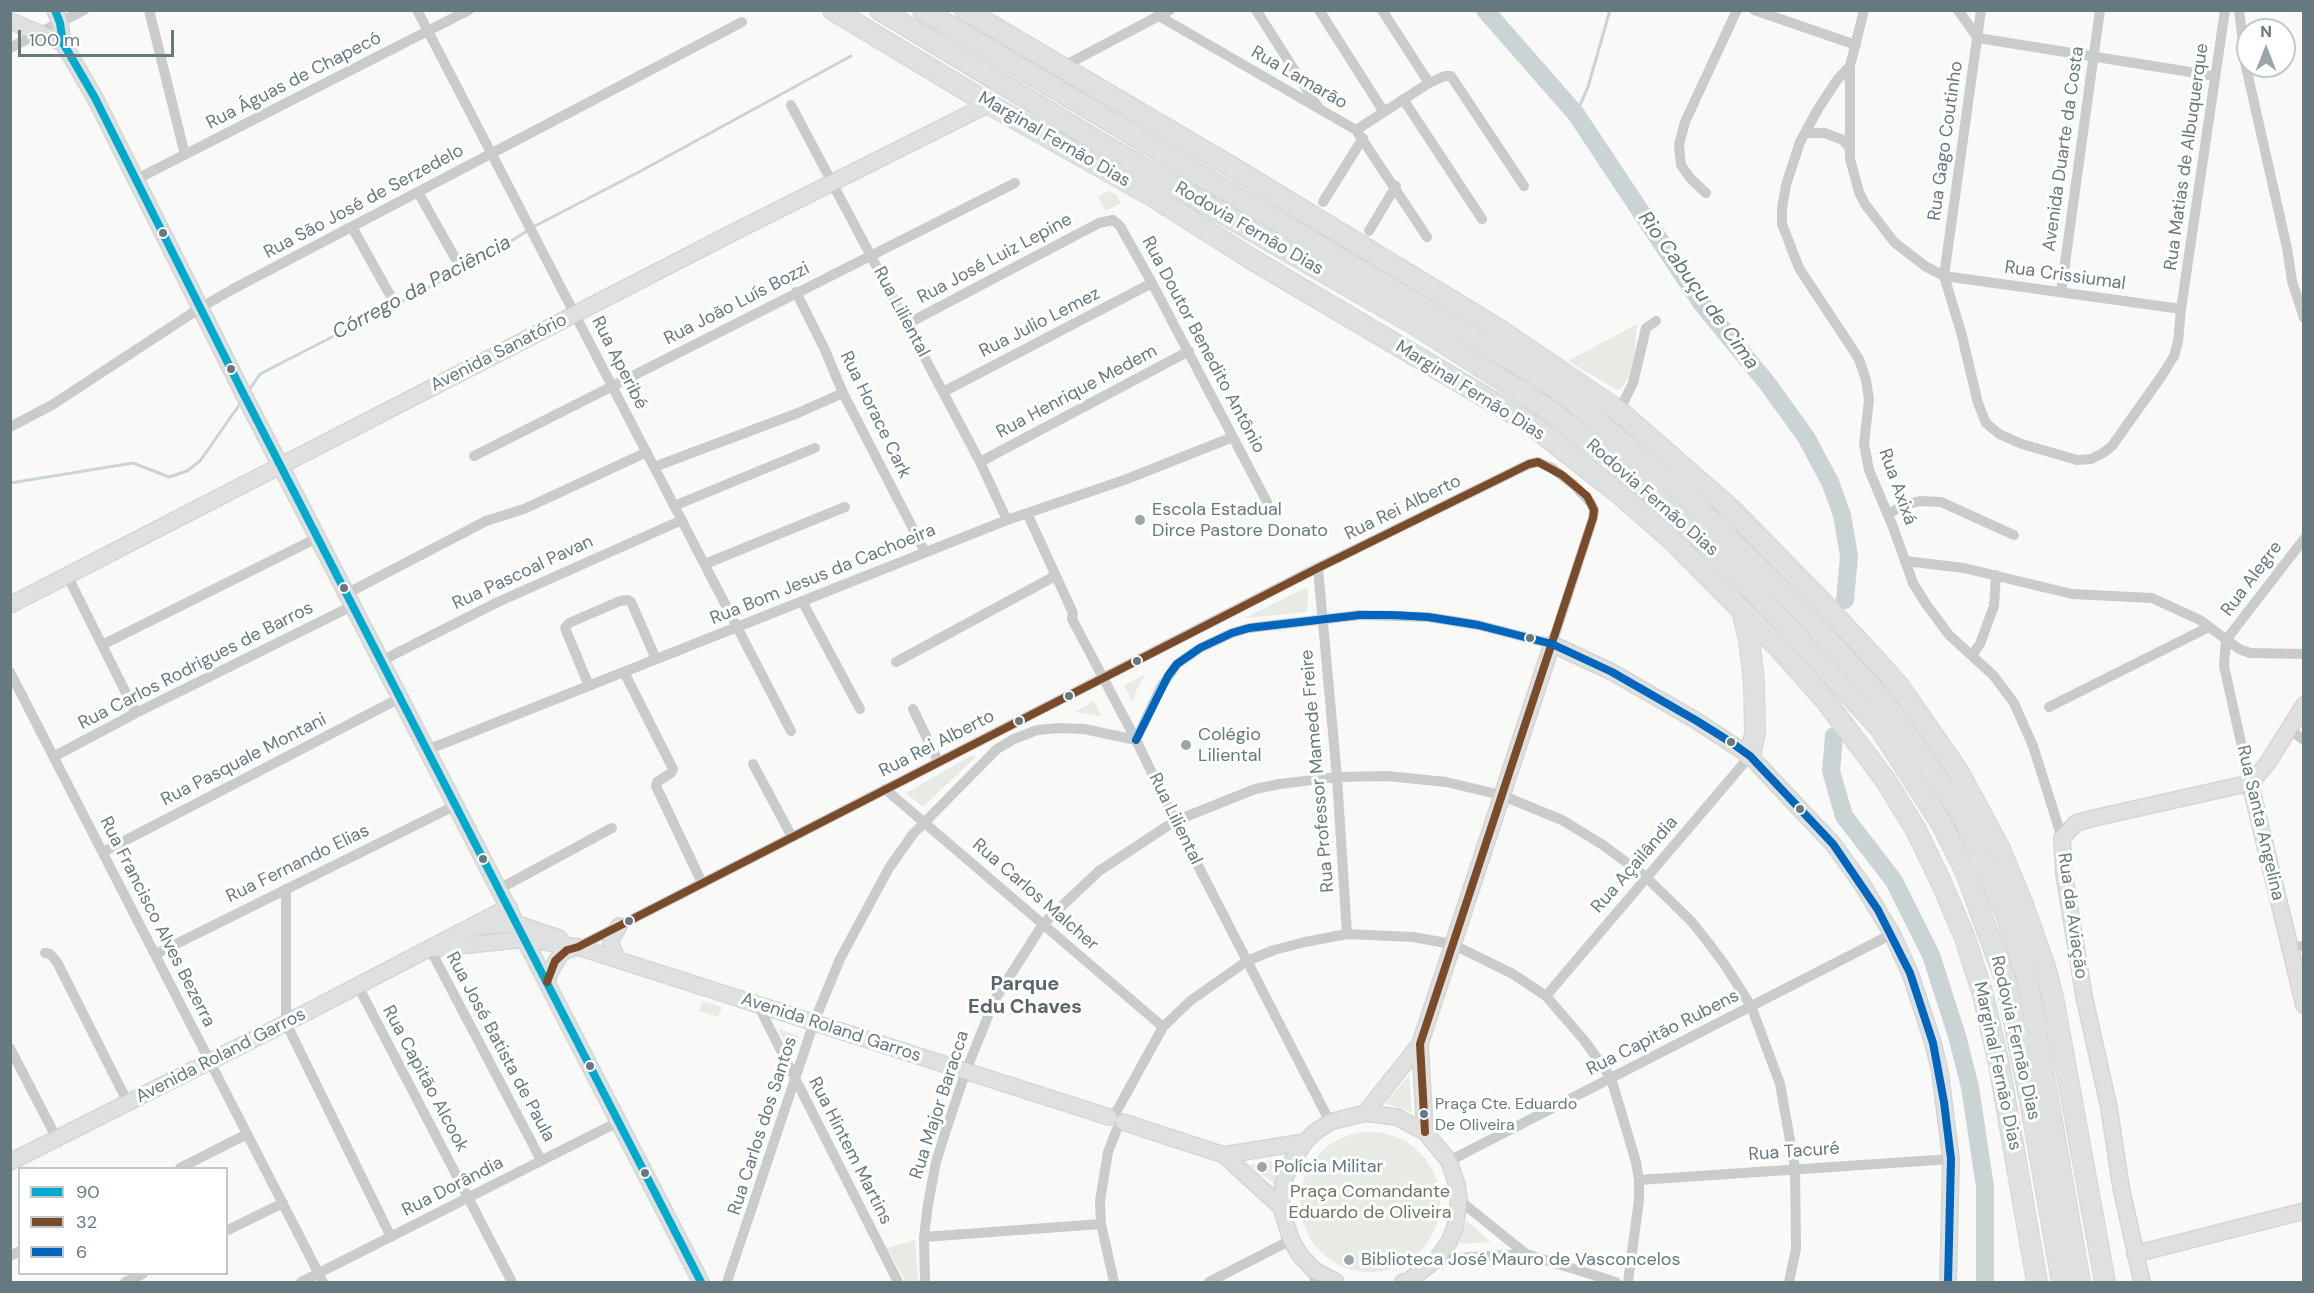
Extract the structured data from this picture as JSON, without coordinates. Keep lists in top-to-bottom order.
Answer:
{
  "streets": {
    "highway": ["Marginal Fernão Dias", "Rodovia Fernão Dias"],
    "street": [
      "Rua Lamarão",
      "Rua Águas de Chapecó",
      "Rua Gago Coutinho",
      "Avenida Duarte da Costa",
      "Rua Matias de Albuquerque",
      "Rua São José de Serzedelo",
      "Rua José Luiz Lepine",
      "Rua Crissiumal",
      "Rua João Luís Bozzi",
      "Rua Liliental",
      "Rua Julio Lemez",
      "Rua Doutor Benedito Antônio",
      "Avenida Sanatório",
      "Rua Aperibé",
      "Rua Henrique Medem",
      "Rua Horace Cark",
      "Rua Axixá",
      "Rua Rei Alberto",
      "Rua Pascoal Pavan",
      "Rua Bom Jesus da Cachoeira",
      "Rua Alegre",
      "Rua Carlos Rodrigues de Barros",
      "Rua Pasquale Montani",
      "Rua Professor Mamede Freire",
      "Rua Santa Angelina",
      "Rua Fernando Elias",
      "Rua Açailândia",
      "Rua Carlos Malcher",
      "Rua da Aviação",
      "Rua Francisco Alves Bezerra",
      "Avenida Roland Garros",
      "Rua Capitão Rubens",
      "Rua José Batista de Paula",
      "Rua Capitão Alcook",
      "Rua Major Baracca",
      "Rua Carlos dos Santos",
      "Rua Hintem Martins",
      "Rua Tacuré",
      "Rua Dorândia"
    ]
  },
  "crossings": [
    ["Rua Águas de Chapecó", "Rua Aperibé"],
    ["Marginal Fernão Dias", "Avenida Sanatório"],
    ["Rua Gago Coutinho", "Rua Matias de Albuquerque"],
    ["Rua Gago Coutinho", "Rua Crissiumal"],
    ["Avenida Duarte da Costa", "Rua Crissiumal"],
    ["Rua Matias de Albuquerque", "Rua Crissiumal"],
    ["Rua São José de Serzedelo", "Rua Aperibé"],
    ["Rua José Luiz Lepine", "Rua Liliental"],
    ["Rua José Luiz Lepine", "Rua Doutor Benedito Antônio"],
    ["Rua João Luís Bozzi", "Rua Liliental"],
    ["Rua João Luís Bozzi", "Rua Aperibé"],
    ["Rua João Luís Bozzi", "Rua Horace Cark"],
    ["Rua Liliental", "Rua Julio Lemez"],
    ["Rua Liliental", "Avenida Sanatório"],
    ["Rua Liliental", "Rua Henrique Medem"],
    ["Rua Liliental", "Rua Rei Alberto"],
    ["Rua Liliental", "Rua Bom Jesus da Cachoeira"],
    ["Rua Liliental", "Rua Major Baracca"],
    ["Rua Liliental", "Rua Carlos dos Santos"],
    ["Rua Julio Lemez", "Rua Doutor Benedito Antônio"],
    ["Rua Doutor Benedito Antônio", "Rua Henrique Medem"],
    ["Rua Doutor Benedito Antônio", "Rua Bom Jesus da Cachoeira"],
    ["Avenida Sanatório", "Rua Aperibé"],
    ["Rua Aperibé", "Rua Pascoal Pavan"],
    ["Rua Aperibé", "Rua Bom Jesus da Cachoeira"],
    ["Rua Aperibé", "Rua Carlos Rodrigues de Barros"],
    ["Rua Horace Cark", "Rua Bom Jesus da Cachoeira"],
    ["Rua Axixá", "Rua da Aviação"],
    ["Rua Rei Alberto", "Rua Professor Mamede Freire"],
    ["Rua Rei Alberto", "Rua Carlos Malcher"],
    ["Rua Rei Alberto", "Avenida Roland Garros"],
    ["Rua Alegre", "Rua Santa Angelina"],
    ["Rua Carlos Rodrigues de Barros", "Rua Francisco Alves Bezerra"],
    ["Rua Pasquale Montani", "Rua Francisco Alves Bezerra"],
    ["Rua Professor Mamede Freire", "Rua Major Baracca"],
    ["Rua Santa Angelina", "Rua da Aviação"],
    ["Rua Fernando Elias", "Rua Francisco Alves Bezerra"],
    ["Rua Açailândia", "Rua Major Baracca"],
    ["Rua Carlos Malcher", "Rua Major Baracca"],
    ["Rua Carlos Malcher", "Rua Carlos dos Santos"],
    ["Rua Francisco Alves Bezerra", "Avenida Roland Garros"],
    ["Rua Francisco Alves Bezerra", "Rua Dorândia"],
    ["Avenida Roland Garros", "Rua José Batista de Paula"],
    ["Avenida Roland Garros", "Rua Capitão Alcook"],
    ["Avenida Roland Garros", "Rua Major Baracca"],
    ["Avenida Roland Garros", "Rua Carlos dos Santos"],
    ["Avenida Roland Garros", "Rua Hintem Martins"],
    ["Rua Capitão Rubens", "Rua Major Baracca"],
    ["Rua José Batista de Paula", "Rua Dorândia"],
    ["Rua Capitão Alcook", "Rua Dorândia"],
    ["Rua Major Baracca", "Rua Tacuré"],
    ["Rua Carlos dos Santos", "Rua Hintem Martins"]
  ],
  "districts": ["Parque Edu Chaves"],
  "water": ["Córrego da Paciência", "Rio Cabuçu de Cima"],
  "parks": ["Praça Comandante Eduardo de Oliveira"],
  "places": [
    "Escola Estadual Dirce Pastore Donato",
    "Colégio Liliental",
    "Praça Cte. Eduardo De Oliveira",
    "Polícia Militar",
    "Biblioteca José Mauro de Vasconcelos"
  ],
  "lines": ["transit line 90", "transit line 32", "transit line 6"],
  "legend": ["90", "32", "6"],
  "scale_bar": "100 m",
  "north": "top"
}
